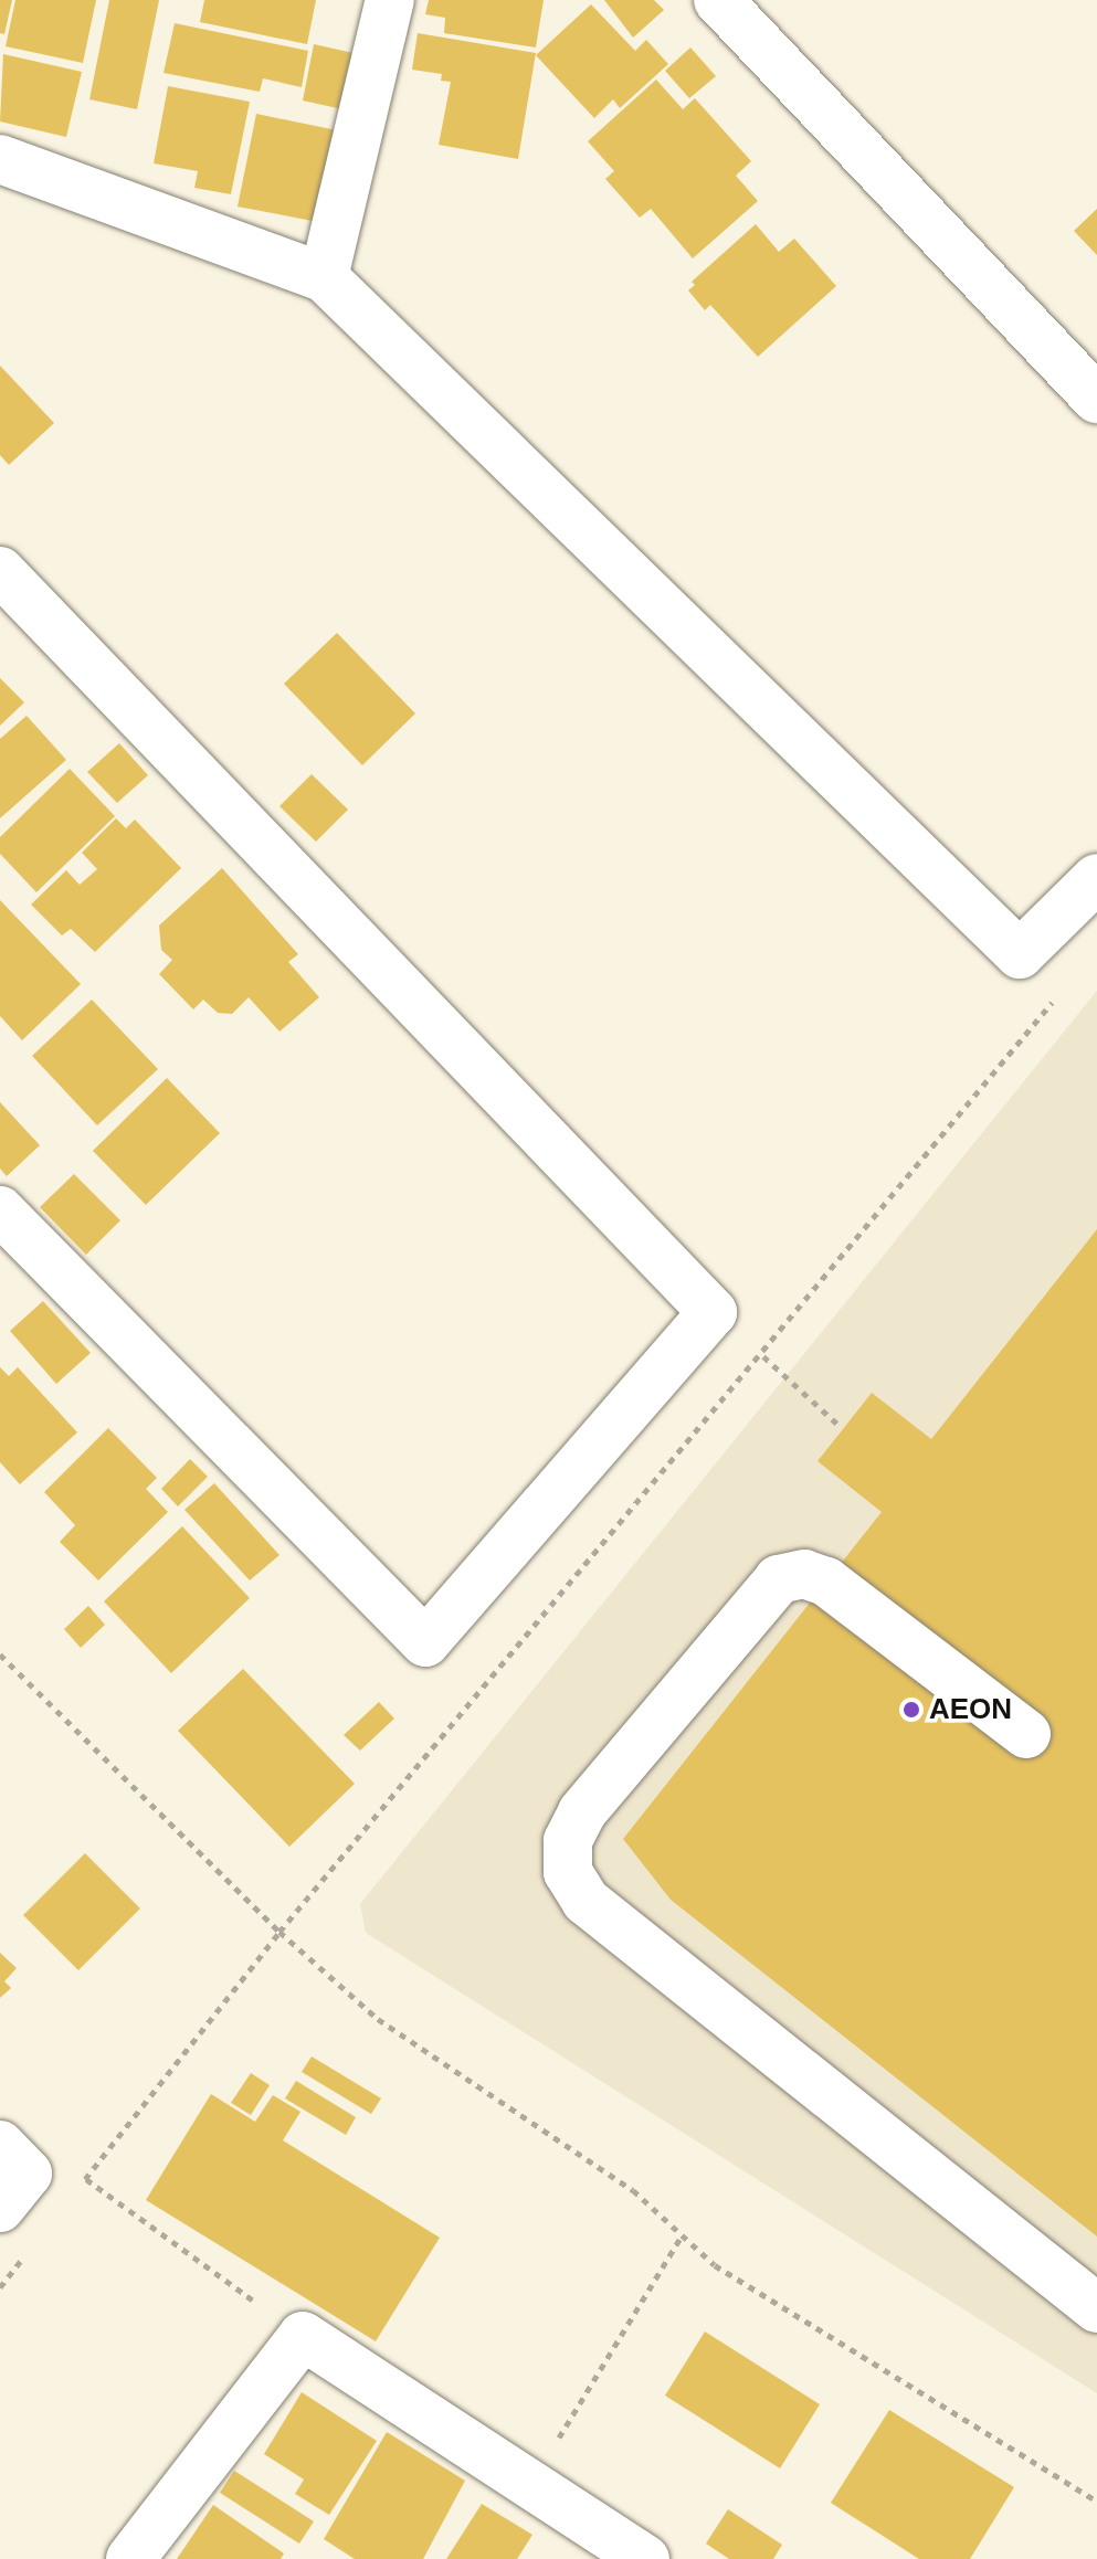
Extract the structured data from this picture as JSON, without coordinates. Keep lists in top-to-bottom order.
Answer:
{
  "places": ["AEON"]
}
